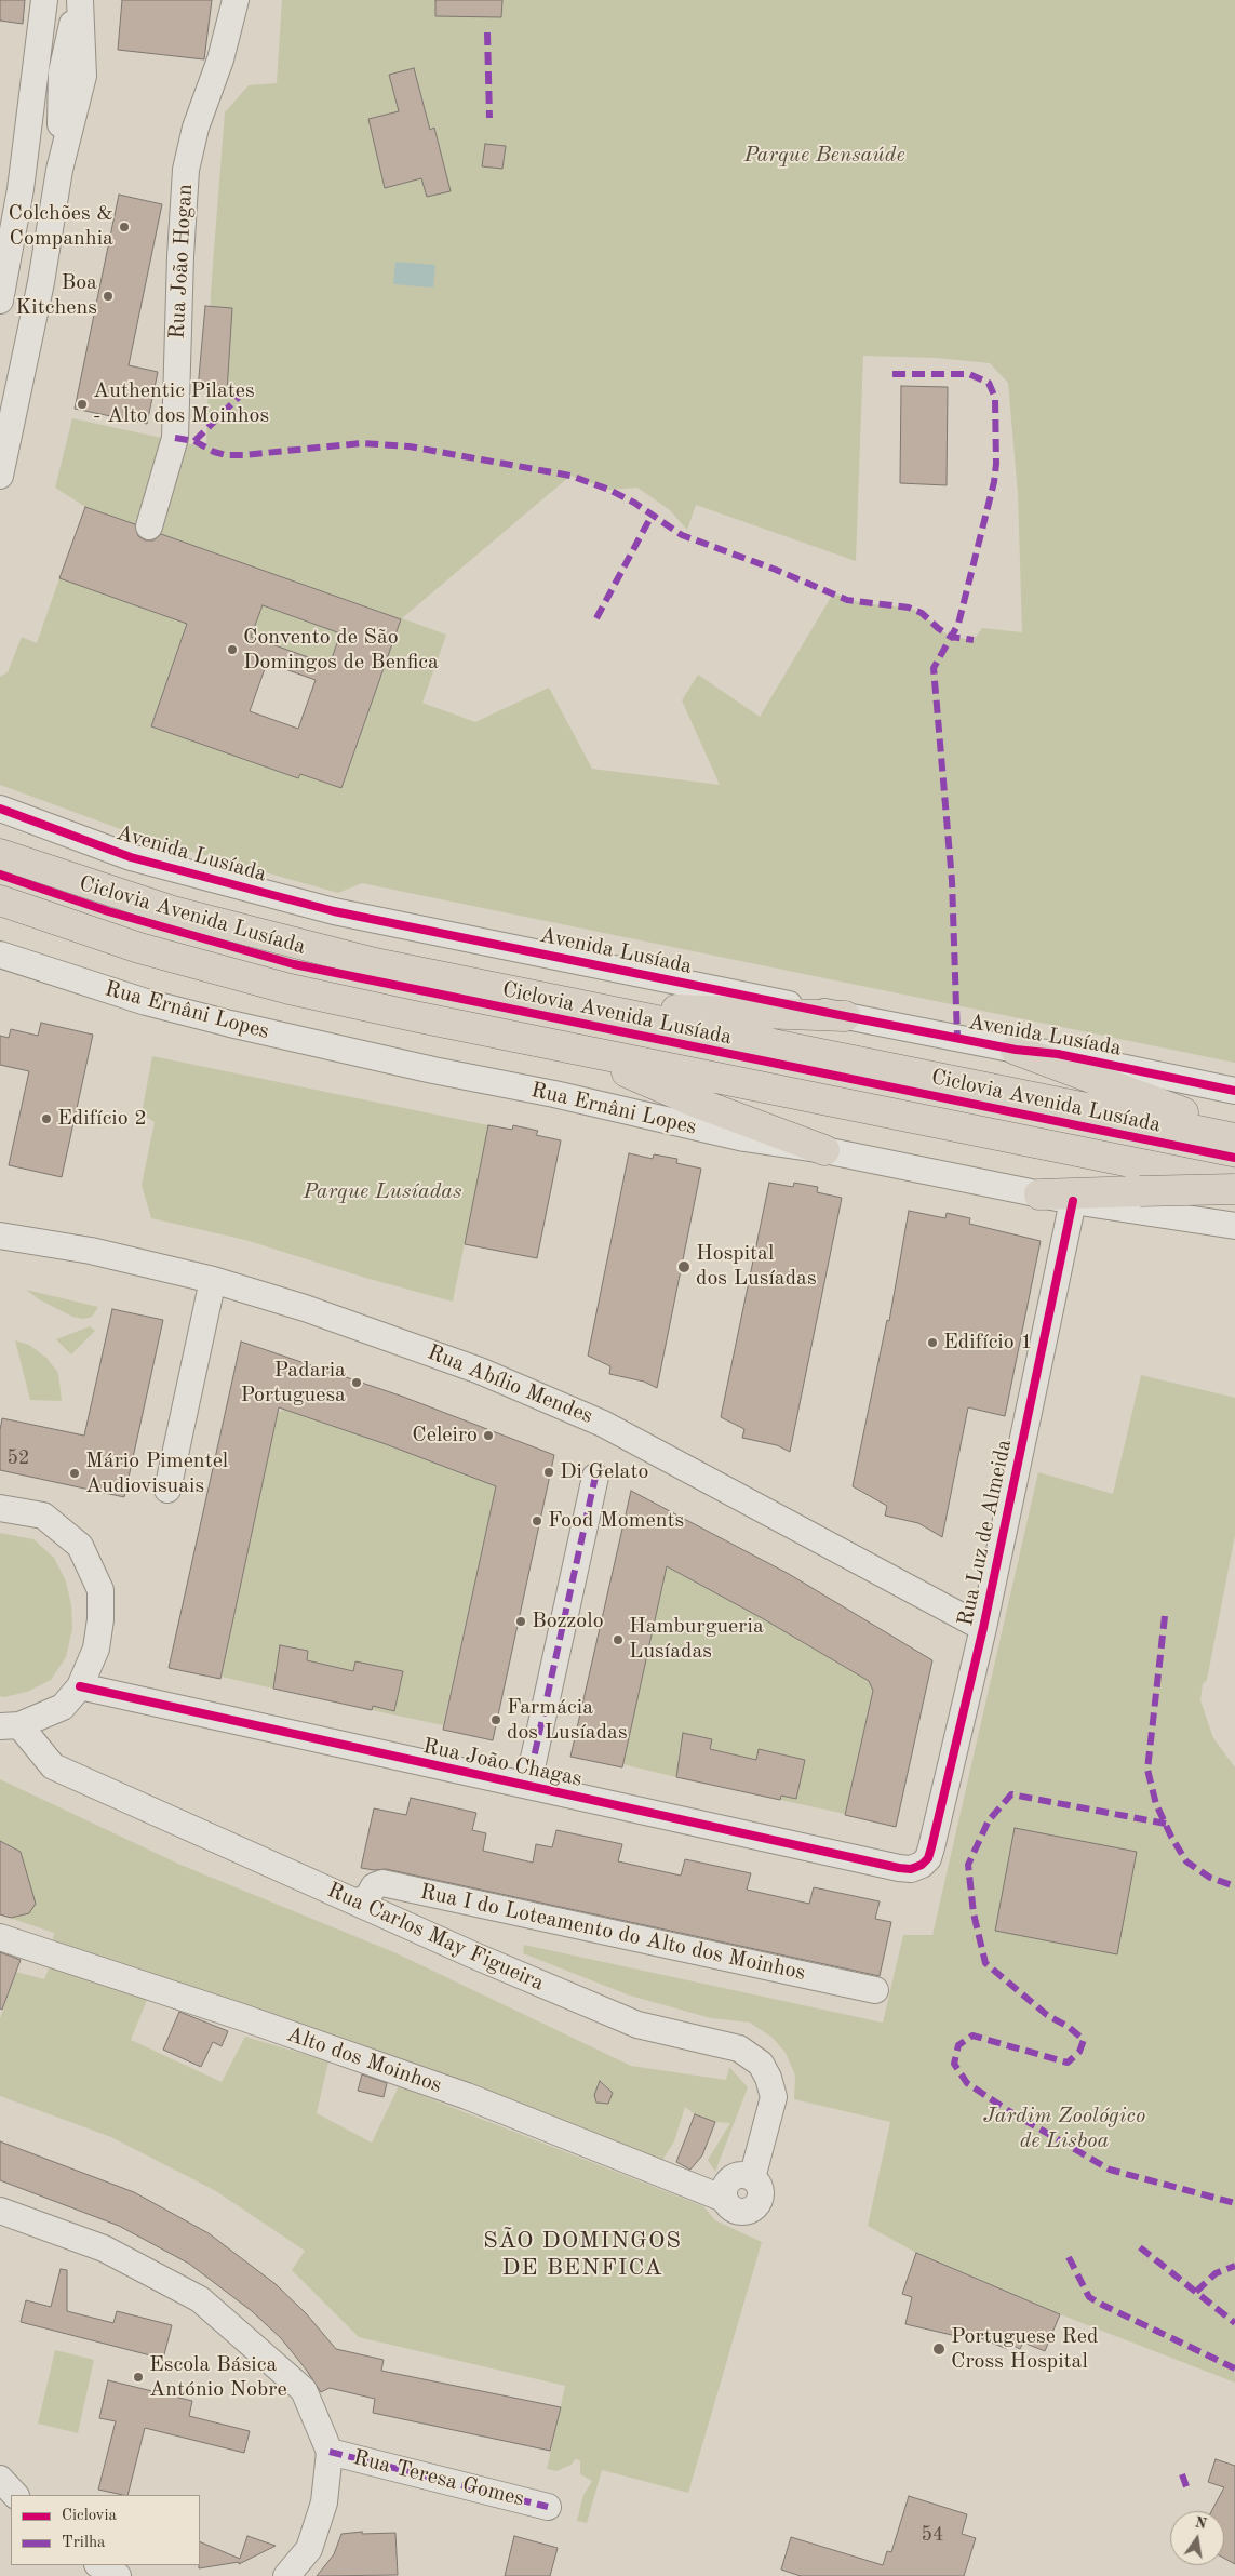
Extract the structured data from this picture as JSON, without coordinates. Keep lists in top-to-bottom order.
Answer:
{
  "streets": {
    "street": [
      "Rua João Hogan",
      "Avenida Lusíada",
      "Rua Ernâni Lopes",
      "Rua Abílio Mendes",
      "Rua Luz de Almeida",
      "Rua João Chagas",
      "Rua I do Loteamento do Alto dos Moinhos",
      "Rua Carlos May Figueira",
      "Alto dos Moinhos",
      "Rua Teresa Gomes"
    ],
    "cycle path": ["Ciclovia Avenida Lusíada"]
  },
  "crossings": [
    ["Rua Ernâni Lopes", "Rua Luz de Almeida"],
    ["Rua Abílio Mendes", "Rua Luz de Almeida"],
    ["Rua Luz de Almeida", "Rua João Chagas"],
    ["Rua I do Loteamento do Alto dos Moinhos", "Rua Carlos May Figueira"],
    ["Rua Carlos May Figueira", "Alto dos Moinhos"]
  ],
  "districts": ["SÃO DOMINGOS DE BENFICA"],
  "parks": ["Parque Bensaúde", "Parque Lusíadas", "Jardim Zoológico de Lisboa"],
  "places": [
    "Colchões & Companhia",
    "Boa Kitchens",
    "Authentic Pilates - Alto dos Moinhos",
    "Convento de São Domingos de Benfica",
    "Edifício 2",
    "Hospital dos Lusíadas",
    "Edifício 1",
    "Padaria Portuguesa",
    "Celeiro",
    "Di Gelato",
    "Mário Pimentel Audiovisuais",
    "Food Moments",
    "Bozzolo",
    "Hamburgueria Lusíadas",
    "Farmácia dos Lusíadas",
    "Portuguese Red Cross Hospital",
    "Escola Básica António Nobre"
  ],
  "house_numbers": ["52", "54"],
  "legend": ["Ciclovia", "Trilha"],
  "north": "top"
}
